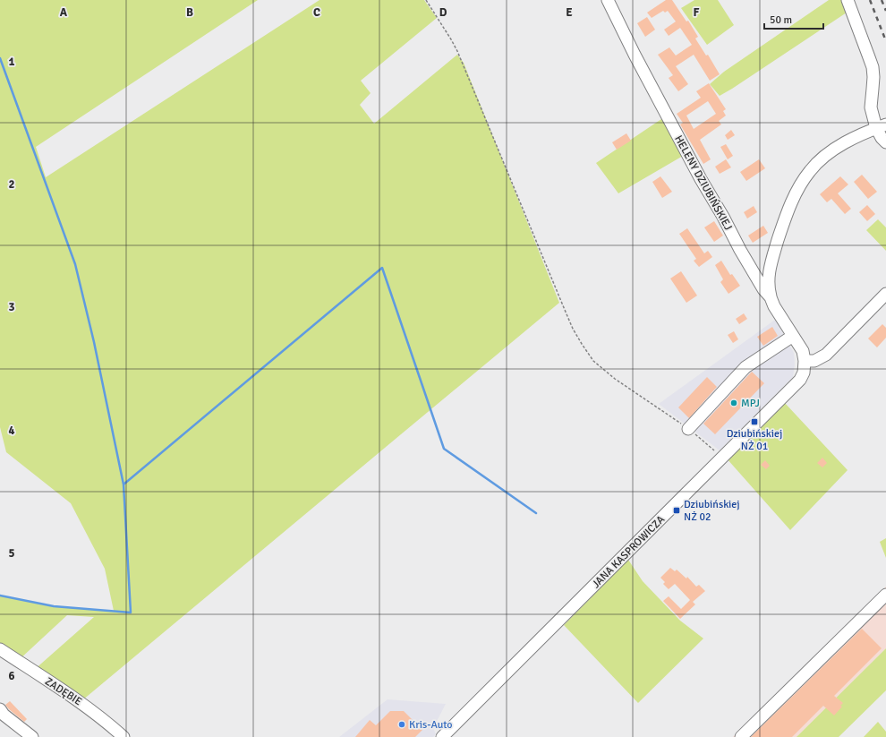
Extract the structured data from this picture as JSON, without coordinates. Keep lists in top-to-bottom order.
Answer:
{
  "streets": {
    "street": ["HELENY DZIUBIŃSKIEJ", "JANA KASPROWICZA", "ZADĘBIE"]
  },
  "crossings": [
    ["HELENY DZIUBIŃSKIEJ", "JANA KASPROWICZA"]
  ],
  "places": {
    "other": ["MPJ", "Kris-Auto"],
    "transit": ["Dziubińskiej NŻ 01", "Dziubińskiej NŻ 02"]
  },
  "scale_bar": "50 m",
  "grid": {
    "columns": [
      "A",
      "B",
      "C",
      "D",
      "E",
      "F"
    ],
    "rows": [
      "1",
      "2",
      "3",
      "4",
      "5",
      "6"
    ]
  }
}
